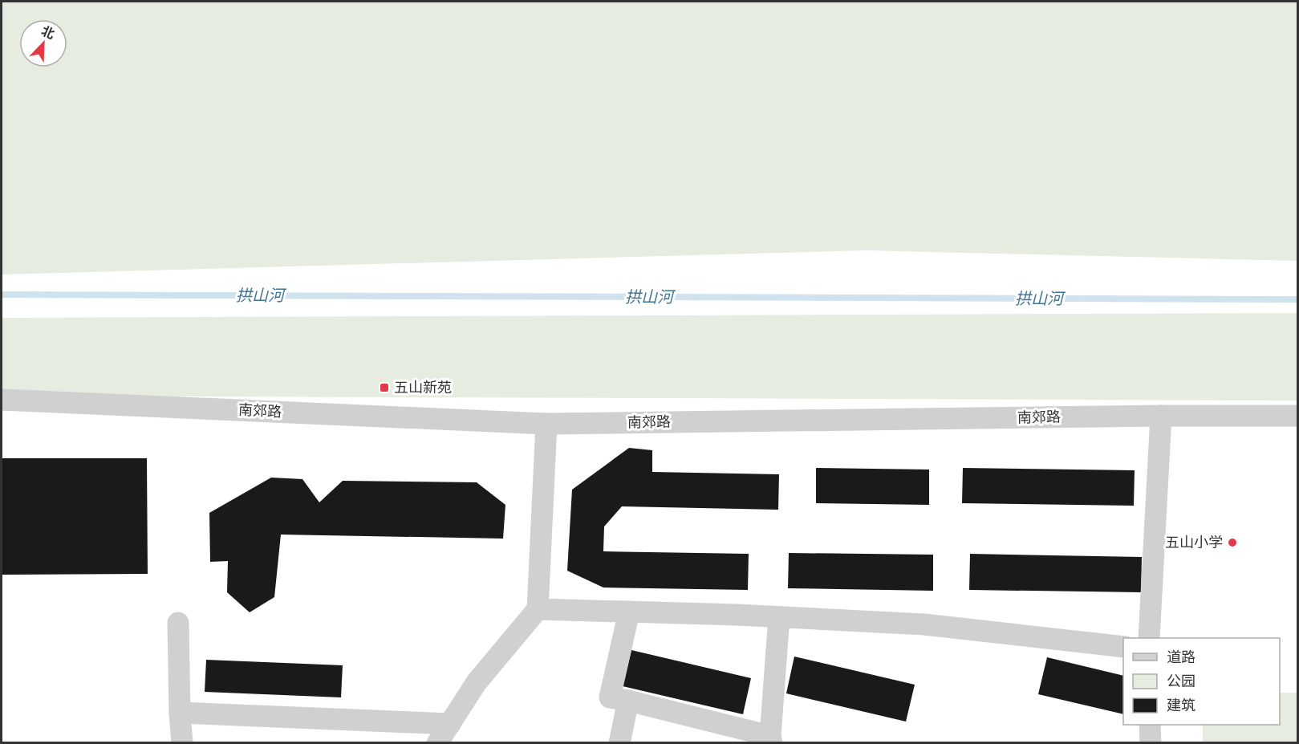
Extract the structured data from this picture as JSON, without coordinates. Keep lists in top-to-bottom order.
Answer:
{
  "streets": {
    "street": ["南郊路"]
  },
  "water": ["拱山河"],
  "places": {
    "transit": ["五山新苑"],
    "other": ["五山小学"]
  },
  "legend": ["道路", "公园", "建筑"],
  "north": "top right"
}
